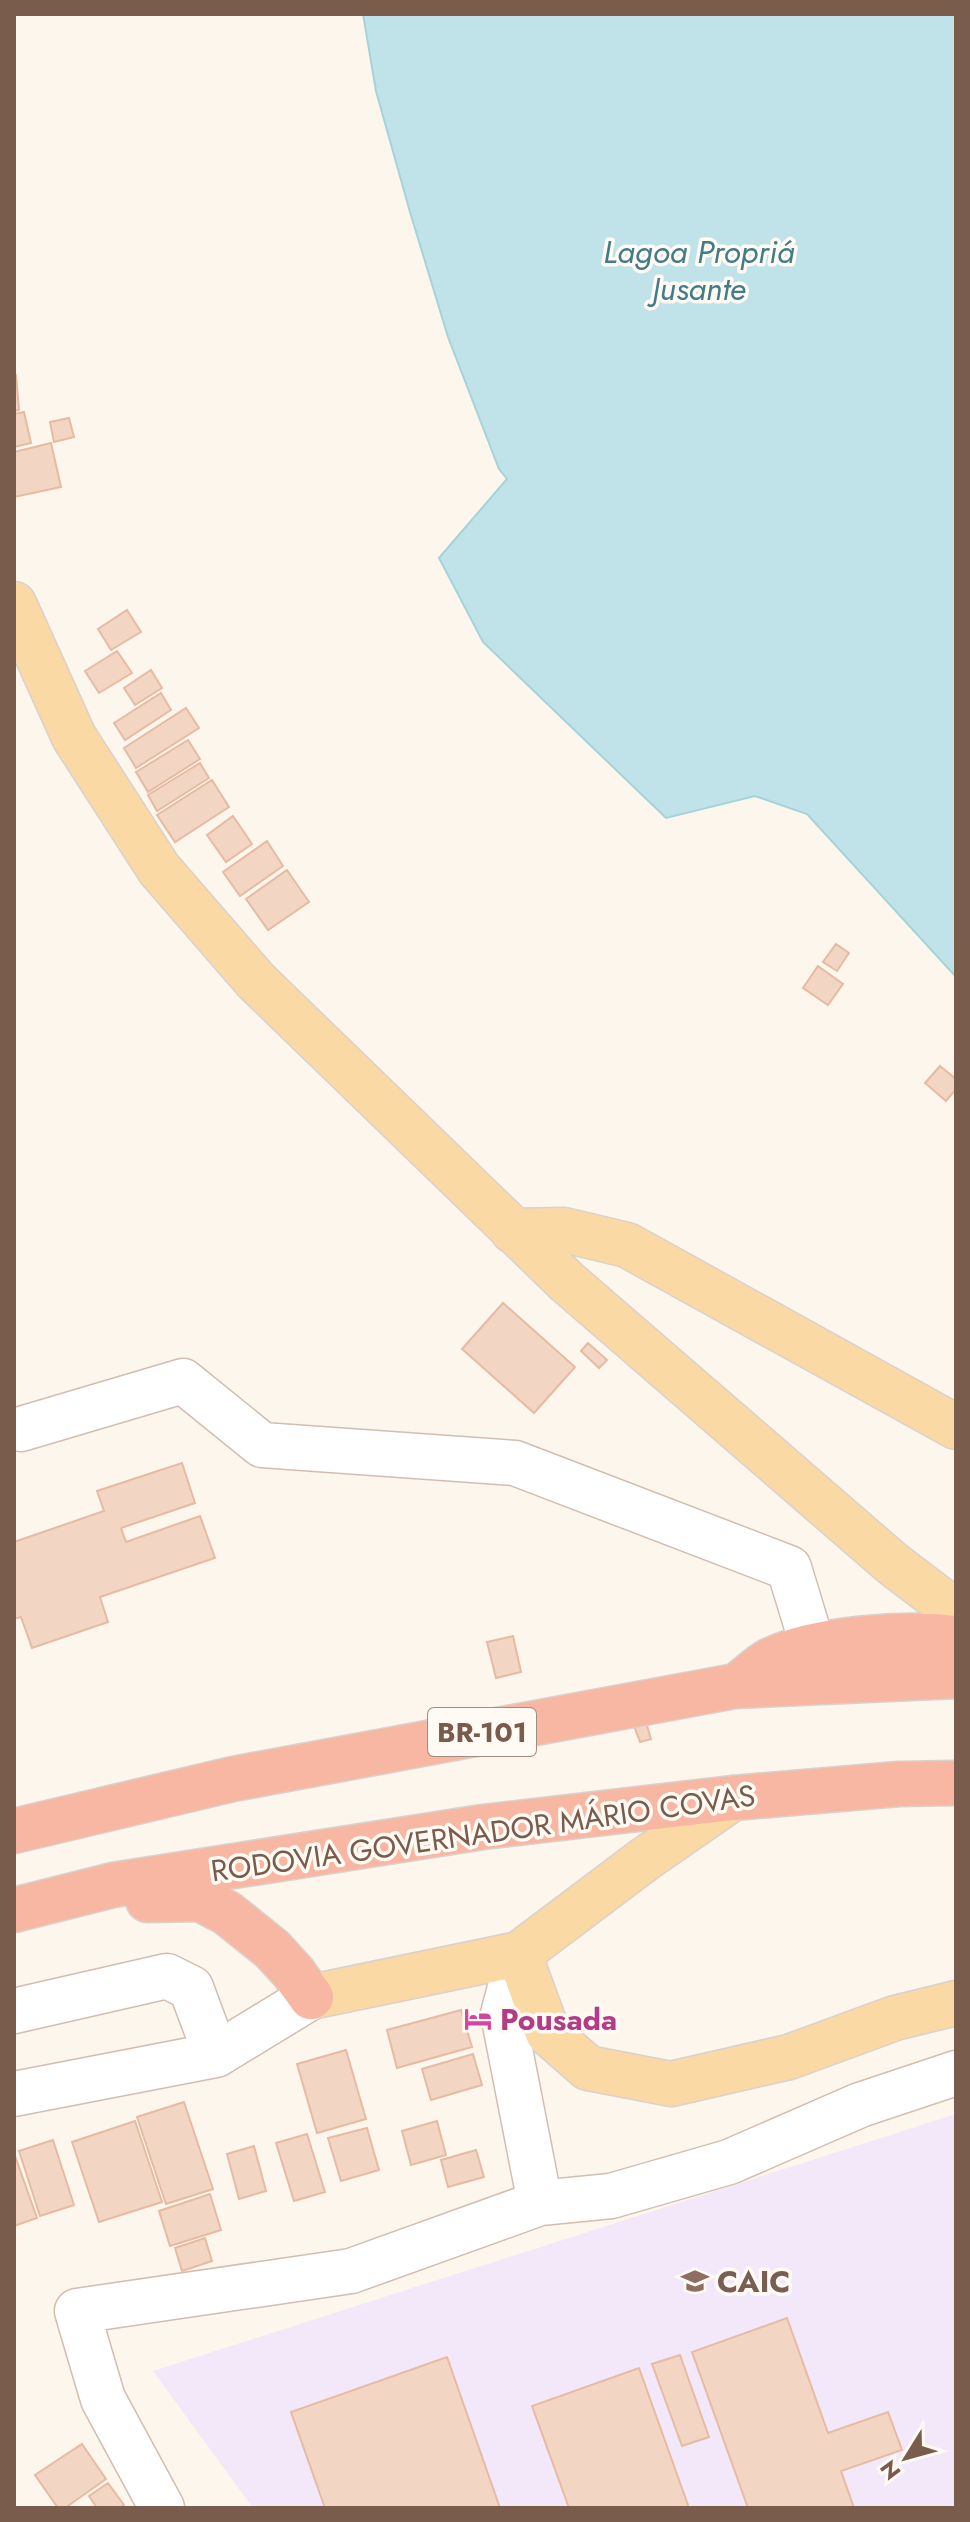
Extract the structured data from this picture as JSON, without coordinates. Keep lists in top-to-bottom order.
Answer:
{
  "streets": {
    "highway": ["BR-101", "RODOVIA GOVERNADOR MÁRIO COVAS"]
  },
  "water": ["Lagoa Propriá Jusante"],
  "places": {
    "hotel": ["Pousada"],
    "school or university": ["CAIC"]
  },
  "north": "bottom left"
}
